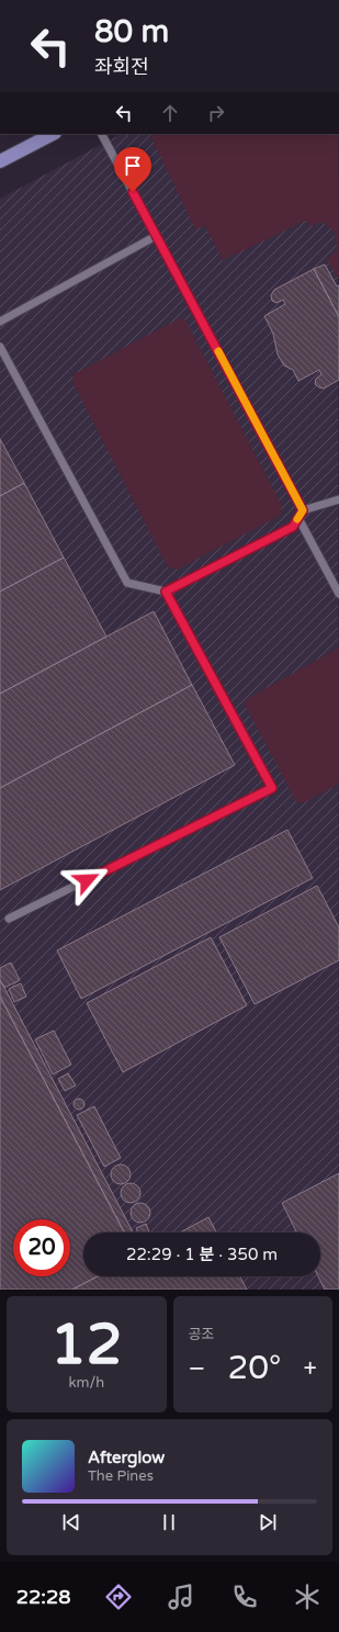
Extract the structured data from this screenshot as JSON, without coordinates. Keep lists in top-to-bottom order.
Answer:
{
  "page": {
    "turn": ["80 m", "좌회전"],
    "limit": "20",
    "trip": "22:29 · 1 분 · 350 m",
    "tile": [
      ["12", "km/h"],
      "공조"
    ],
    "heat": ["−", "20°", "+"],
    "song": ["Afterglow", "The Pines"],
    "tabs": "22:28"
  }
}
